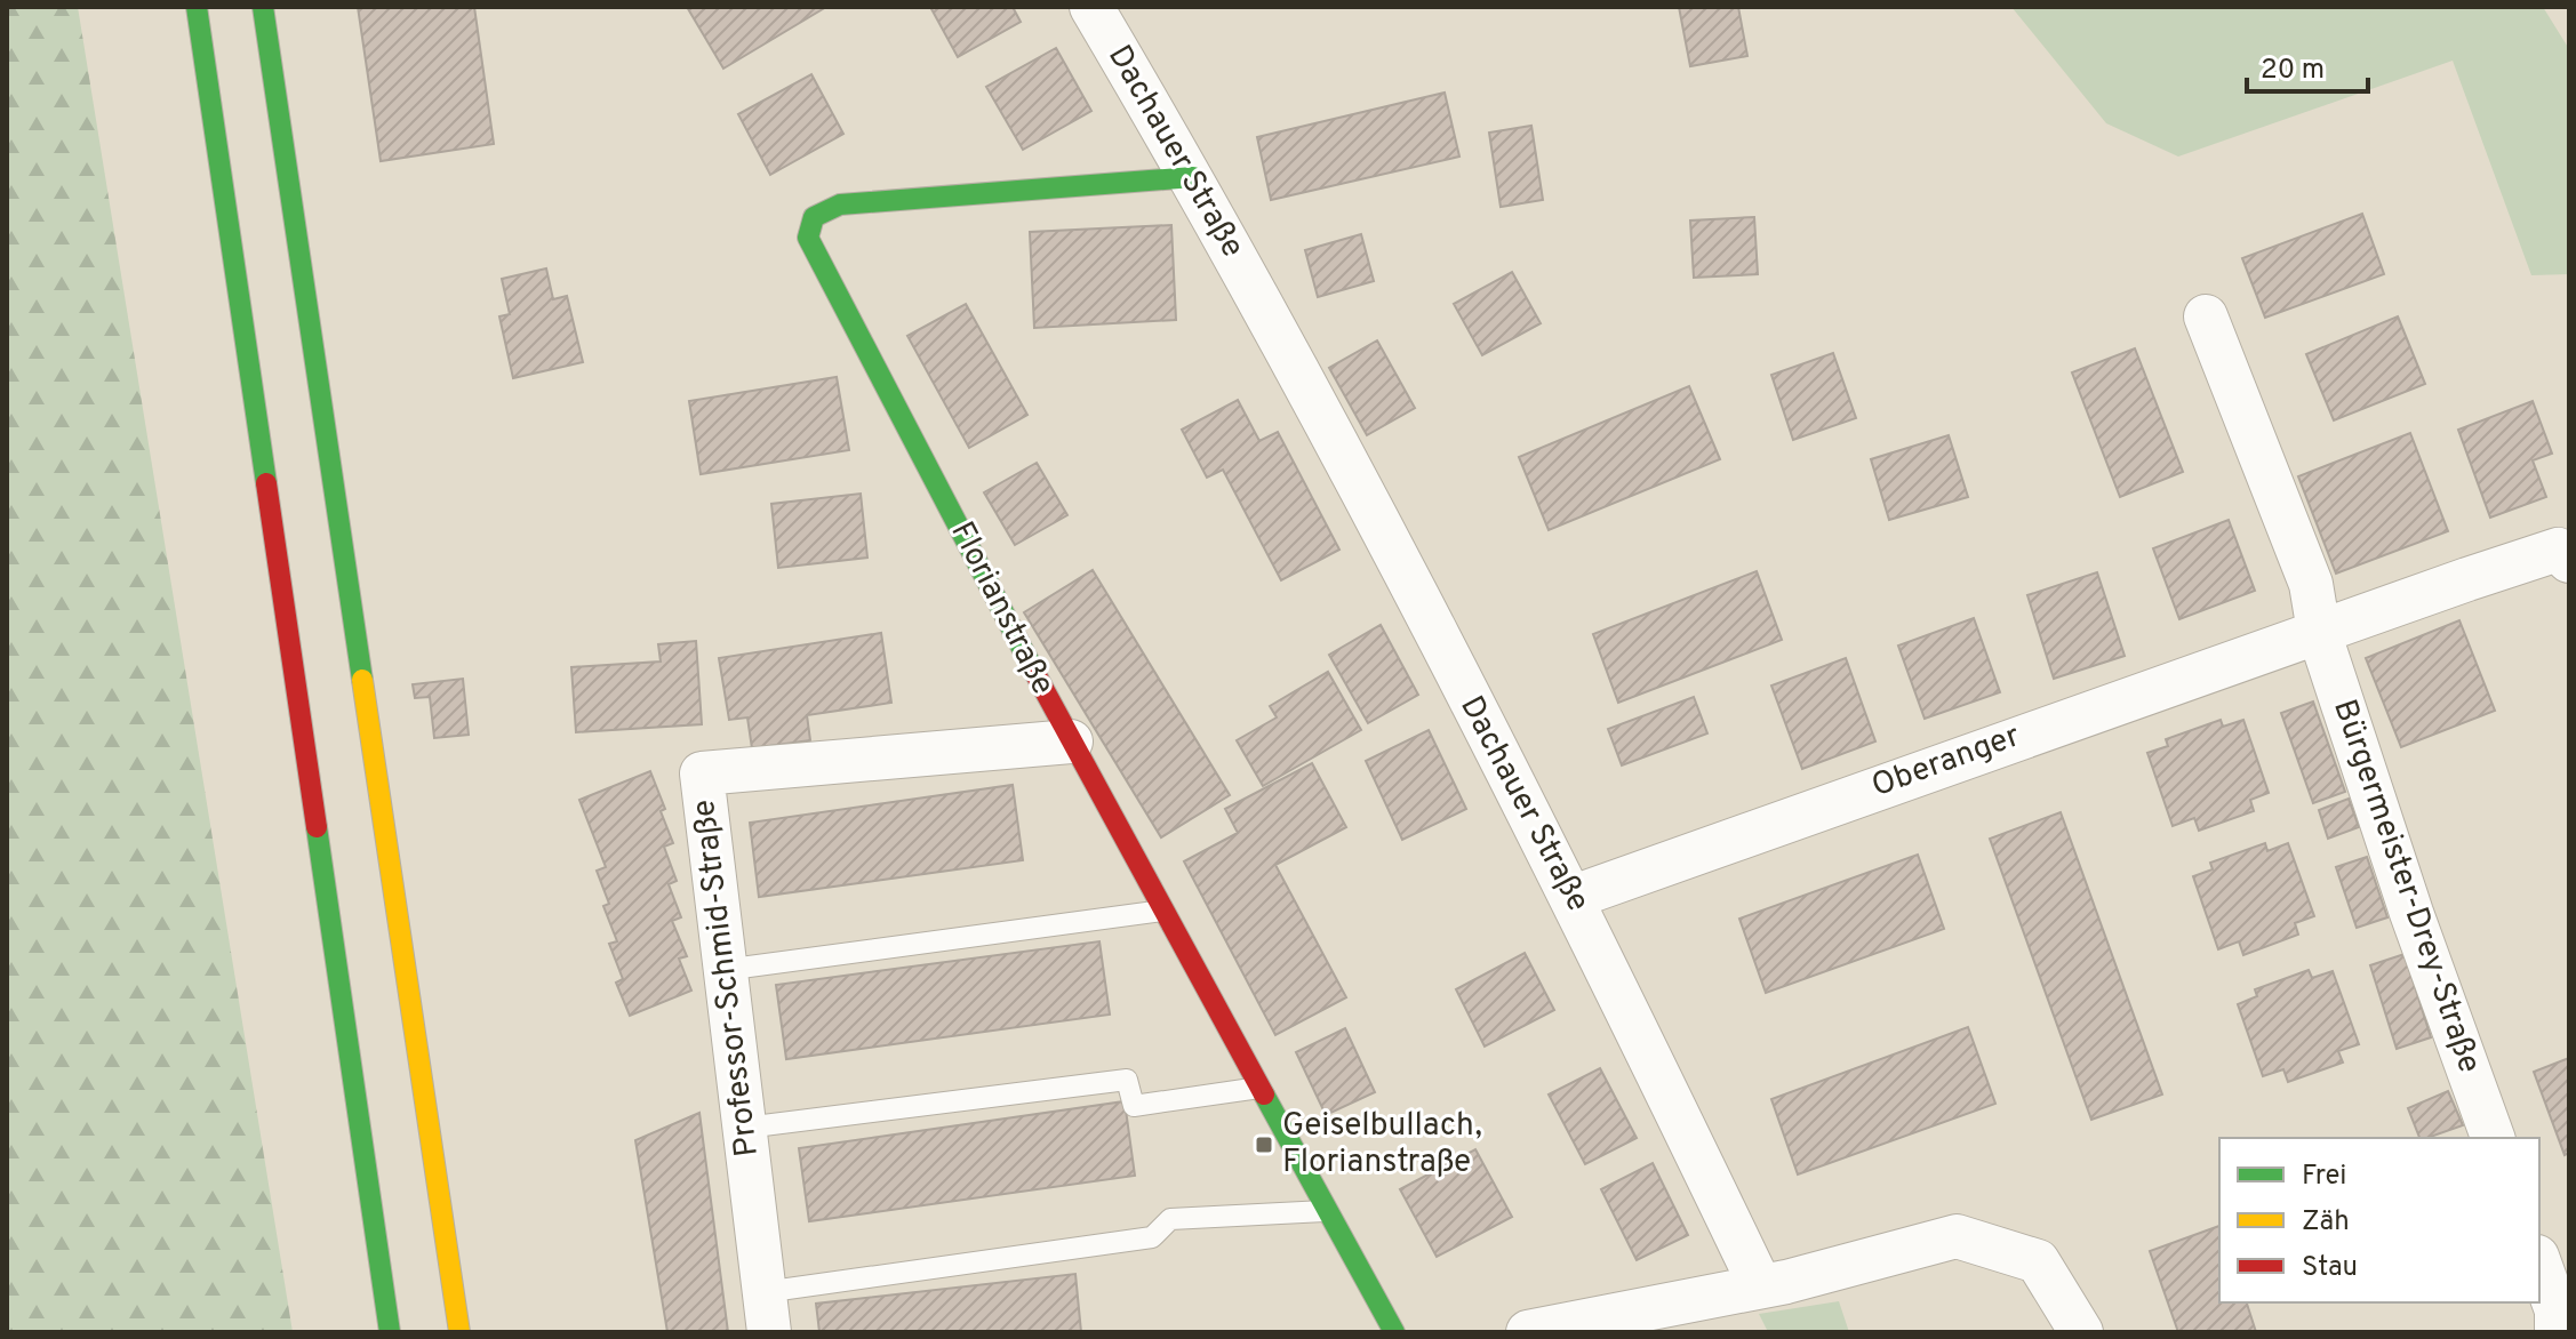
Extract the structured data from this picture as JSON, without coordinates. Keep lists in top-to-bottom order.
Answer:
{
  "streets": {
    "main road": ["Florianstraße"],
    "street": [
      "Dachauer Straße",
      "Oberanger",
      "Bürgermeister-Drey-Straße",
      "Professor-Schmid-Straße"
    ]
  },
  "crossings": [
    ["Dachauer Straße", "Florianstraße"],
    ["Dachauer Straße", "Oberanger"],
    ["Florianstraße", "Professor-Schmid-Straße"],
    ["Oberanger", "Bürgermeister-Drey-Straße"]
  ],
  "places": {
    "transit": ["Geiselbullach, Florianstraße"]
  },
  "legend": ["Frei", "Zäh", "Stau"],
  "scale_bar": "20 m"
}
